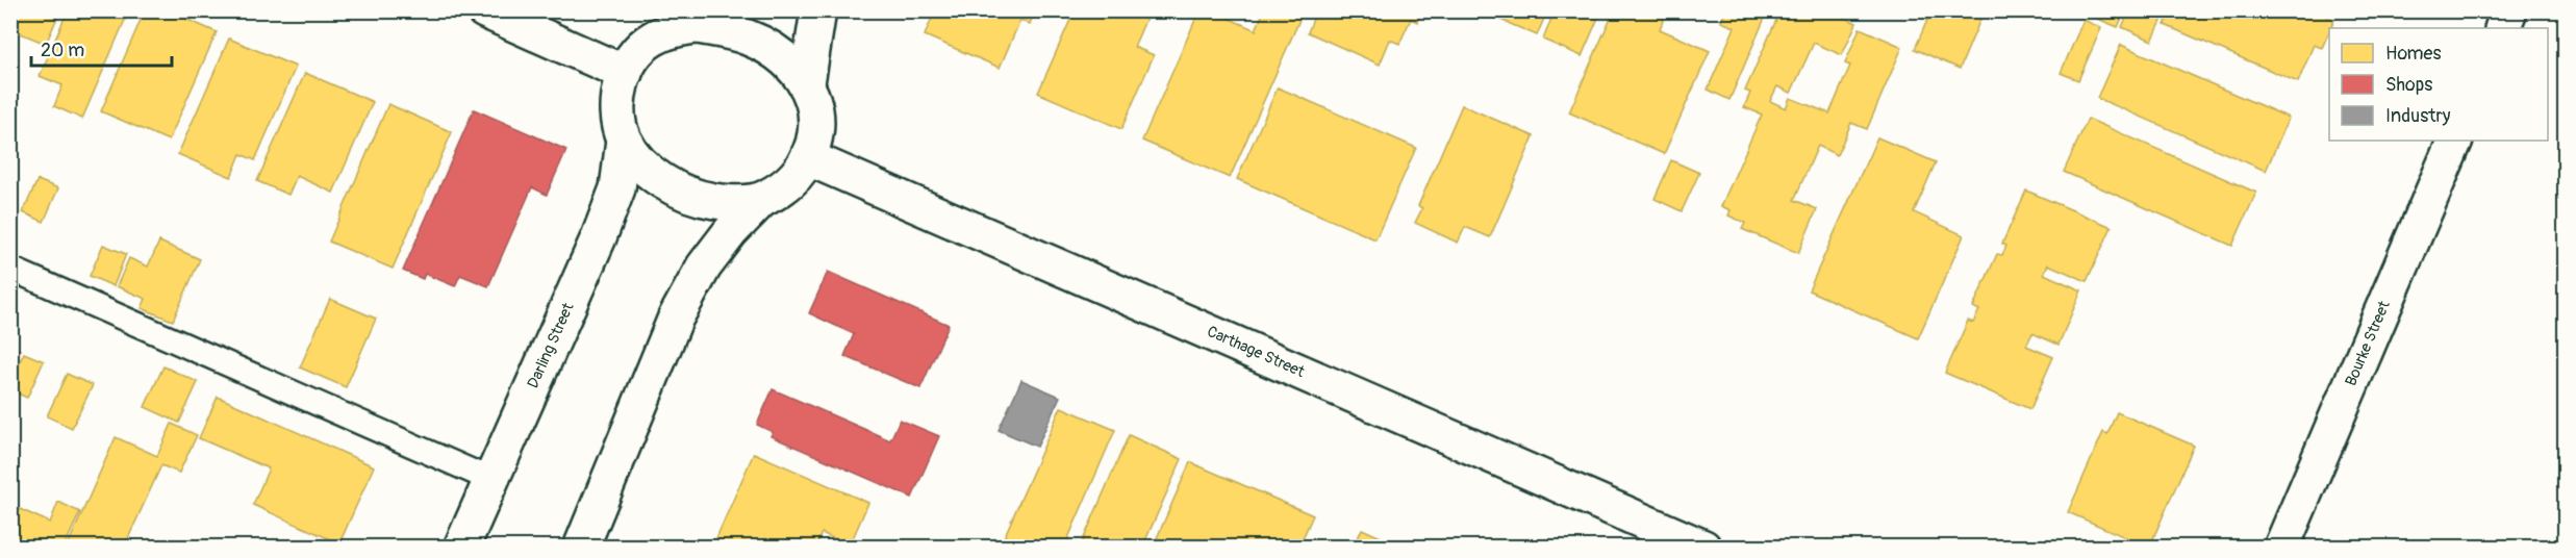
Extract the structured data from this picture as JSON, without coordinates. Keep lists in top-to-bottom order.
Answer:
{
  "streets": {
    "street": ["Bourke Street", "Darling Street", "Carthage Street"]
  },
  "crossings": [
    ["Darling Street", "Carthage Street"]
  ],
  "legend": ["Homes", "Shops", "Industry"],
  "scale_bar": "20 m"
}
